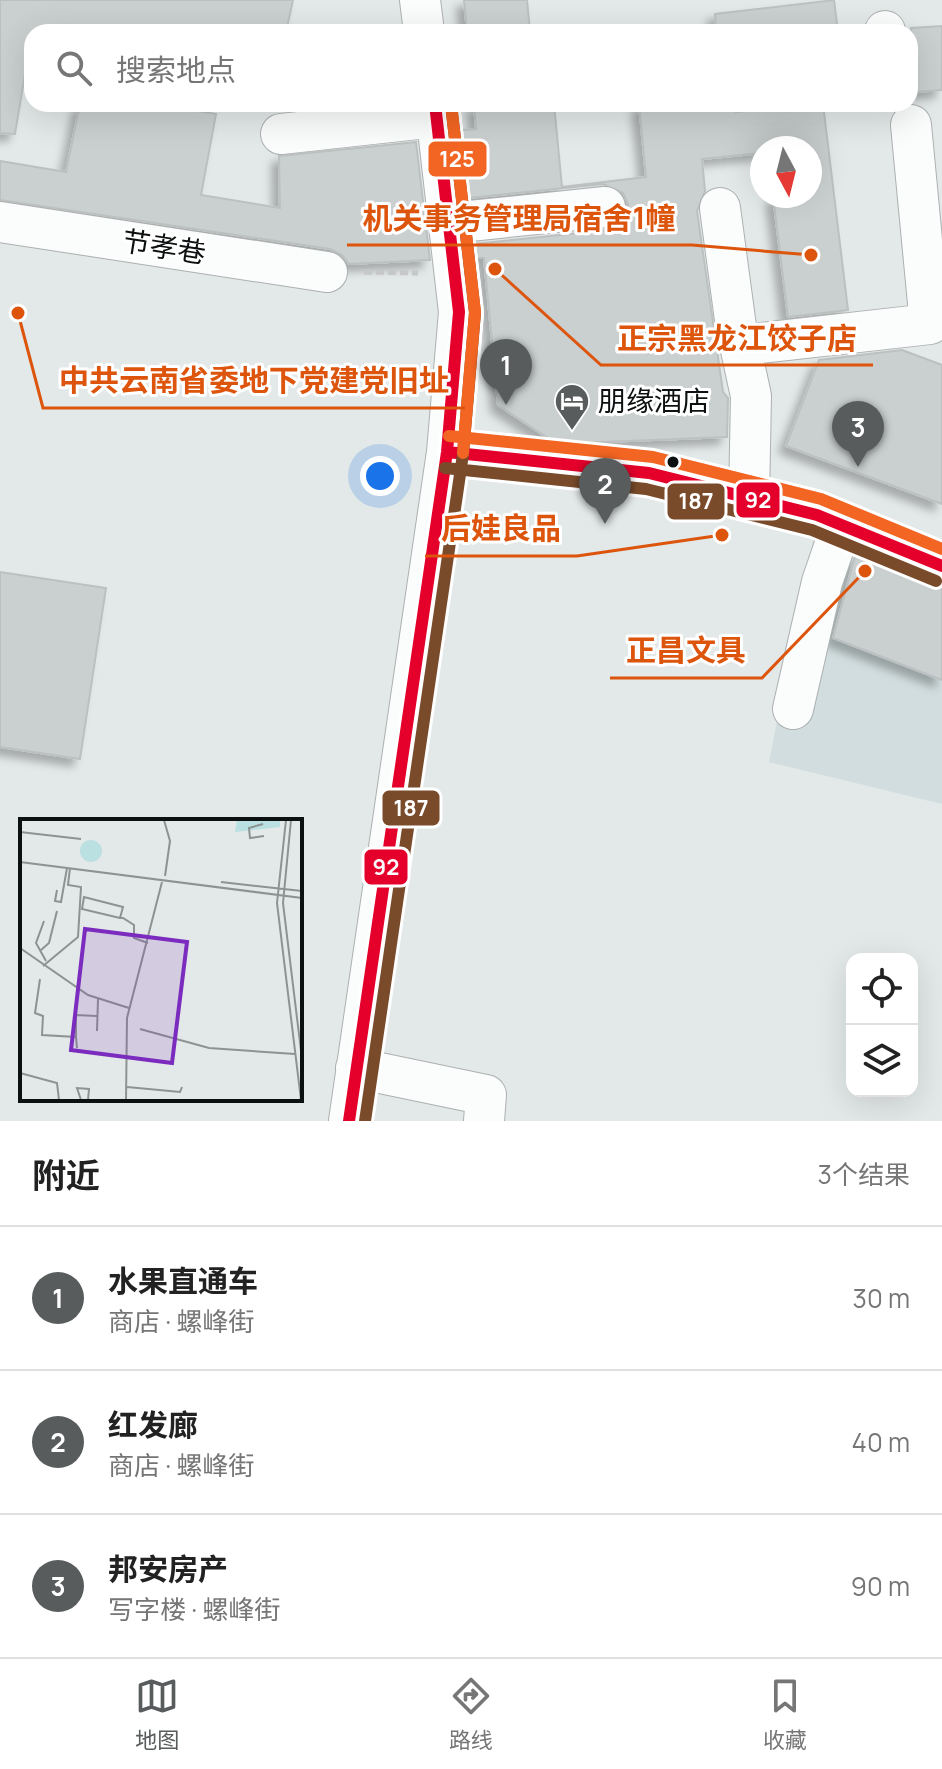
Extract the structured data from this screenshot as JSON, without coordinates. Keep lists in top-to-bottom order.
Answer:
{
  "streets": {
    "street": ["节孝巷"]
  },
  "places": {
    "other": [
      "机关事务管理局宿舍1幢",
      "正宗黑龙江饺子店",
      "中共云南省委地下党建党旧址",
      "后娃良品",
      "正昌文具"
    ],
    "hotel": ["朋缘酒店"]
  },
  "lines": ["transit line 92", "transit line 187", "transit line 125"],
  "north": "bottom",
  "page": {
    "search": "搜索地点",
    "pins": ["1", "3", "2"],
    "heading": ["附近", "3个结果"],
    "list": [
      {
        "mark": "1",
        "name": "水果直通车",
        "note": "商店 · 螺峰街",
        "value": "30 m"
      },
      {
        "mark": "2",
        "name": "红发廊",
        "note": "商店 · 螺峰街",
        "value": "40 m"
      },
      {
        "mark": "3",
        "name": "邦安房产",
        "note": "写字楼 · 螺峰街",
        "value": "90 m"
      }
    ],
    "nav": ["地图", "路线", "收藏"]
  }
}
